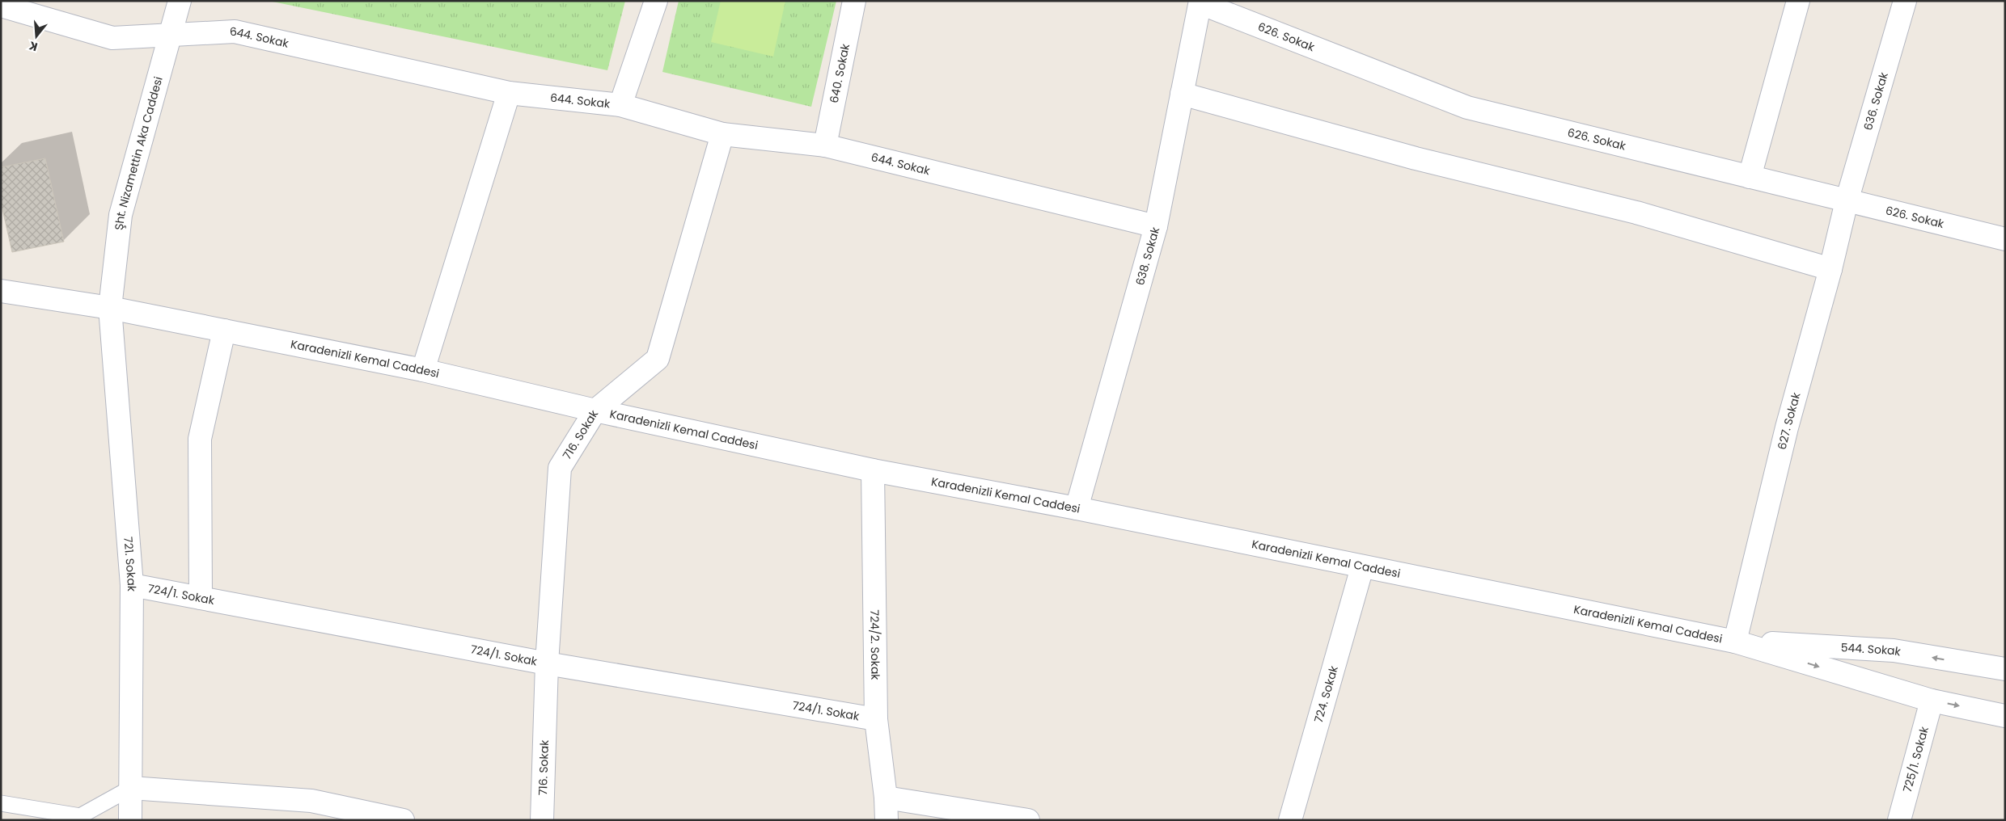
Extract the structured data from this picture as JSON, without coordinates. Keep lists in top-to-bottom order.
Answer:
{
  "streets": {
    "street": [
      "626. Sokak",
      "644. Sokak",
      "640. Sokak",
      "636. Sokak",
      "Şht. Nizamettin Aka Caddesi",
      "638. Sokak",
      "Karadenizli Kemal Caddesi",
      "627. Sokak",
      "716. Sokak",
      "721. Sokak",
      "724/1. Sokak",
      "724/2. Sokak",
      "544. Sokak",
      "724. Sokak",
      "725/1. Sokak"
    ]
  },
  "crossings": [
    ["626. Sokak", "636. Sokak"],
    ["626. Sokak", "638. Sokak"],
    ["626. Sokak", "627. Sokak"],
    ["644. Sokak", "640. Sokak"],
    ["644. Sokak", "Şht. Nizamettin Aka Caddesi"],
    ["644. Sokak", "638. Sokak"],
    ["644. Sokak", "716. Sokak"],
    ["636. Sokak", "627. Sokak"],
    ["Şht. Nizamettin Aka Caddesi", "Karadenizli Kemal Caddesi"],
    ["Şht. Nizamettin Aka Caddesi", "721. Sokak"],
    ["638. Sokak", "Karadenizli Kemal Caddesi"],
    ["Karadenizli Kemal Caddesi", "627. Sokak"],
    ["Karadenizli Kemal Caddesi", "716. Sokak"],
    ["Karadenizli Kemal Caddesi", "721. Sokak"],
    ["Karadenizli Kemal Caddesi", "724/2. Sokak"],
    ["Karadenizli Kemal Caddesi", "544. Sokak"],
    ["Karadenizli Kemal Caddesi", "724. Sokak"],
    ["Karadenizli Kemal Caddesi", "725/1. Sokak"],
    ["627. Sokak", "544. Sokak"],
    ["716. Sokak", "724/1. Sokak"],
    ["721. Sokak", "724/1. Sokak"],
    ["724/1. Sokak", "724/2. Sokak"]
  ],
  "one_way": ["544. Sokak"],
  "north": "bottom"
}
